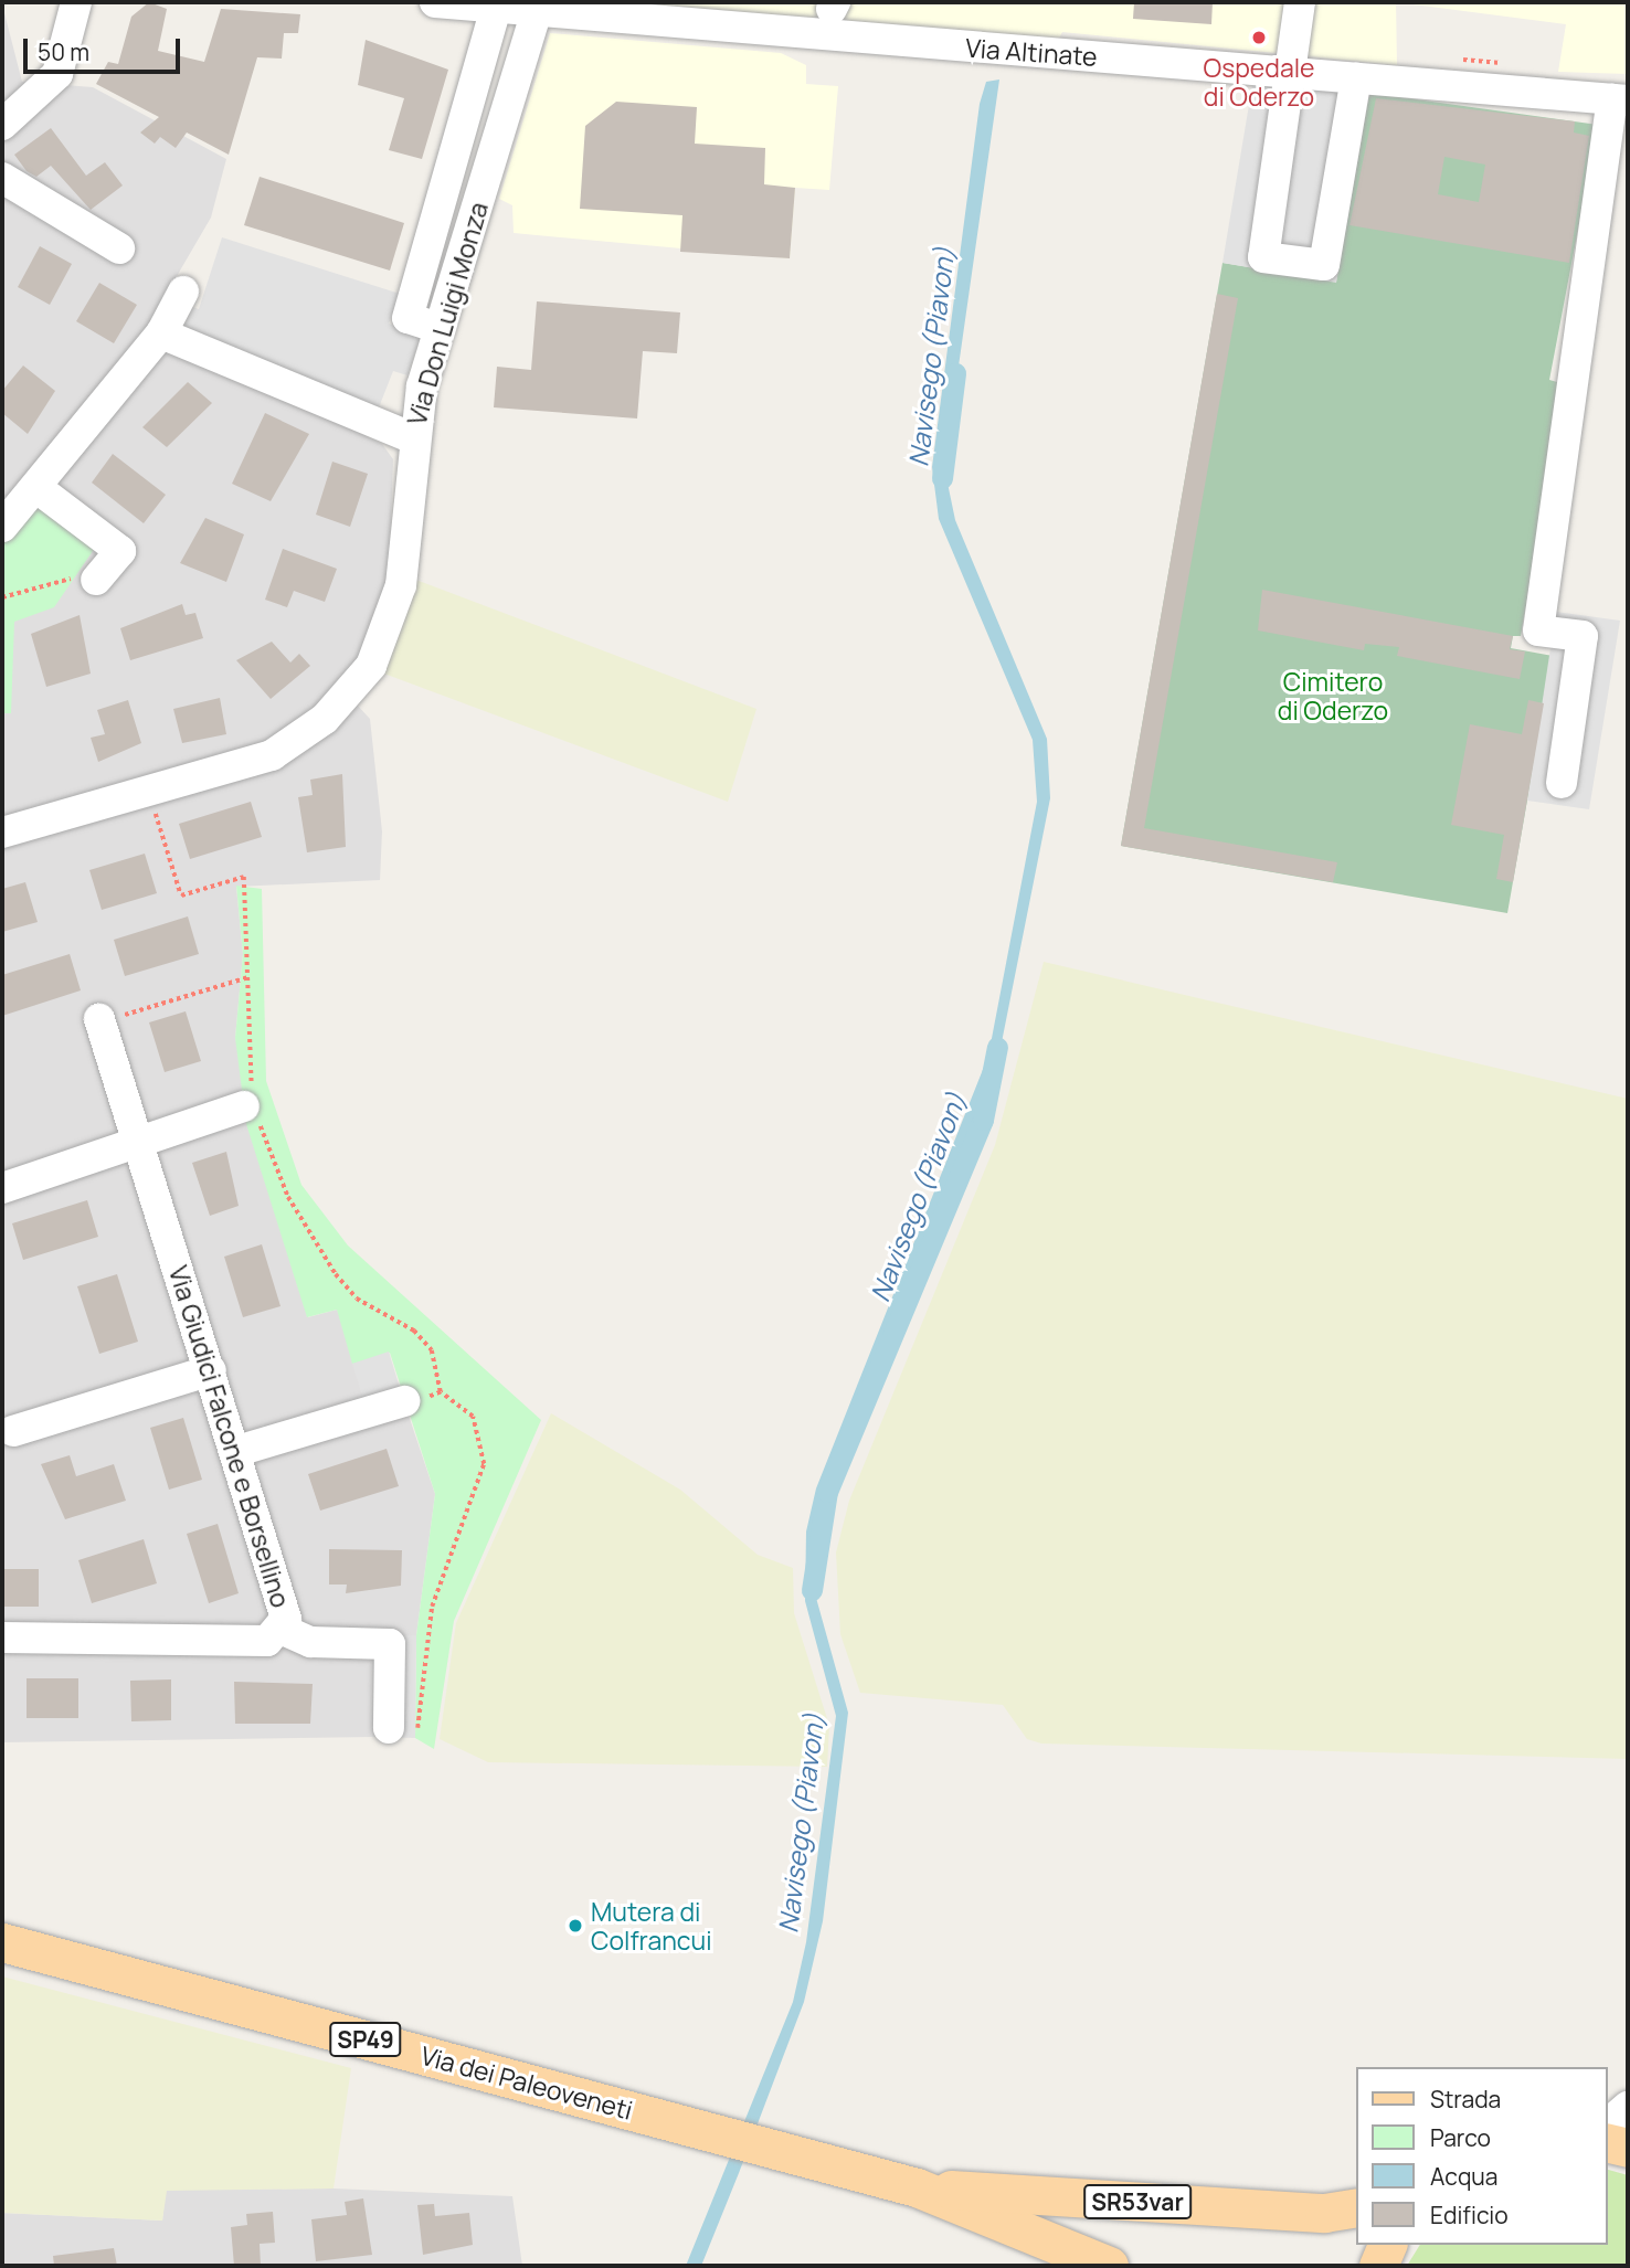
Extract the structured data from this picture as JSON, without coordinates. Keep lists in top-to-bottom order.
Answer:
{
  "streets": {
    "main road": ["SP49", "Via dei Paleoveneti", "SR53var"],
    "street": ["Via Altinate", "Via Don Luigi Monza", "Via Giudici Falcone e Borsellino"]
  },
  "crossings": [
    ["Via Altinate", "Via Don Luigi Monza"]
  ],
  "water": ["Navisego (Piavon)"],
  "parks": ["Cimitero di Oderzo"],
  "places": ["Ospedale di Oderzo", "Mutera di Colfrancui"],
  "legend": [
    "Strada",
    "Parco",
    "Acqua",
    "Edificio"
  ],
  "scale_bar": "50 m"
}
